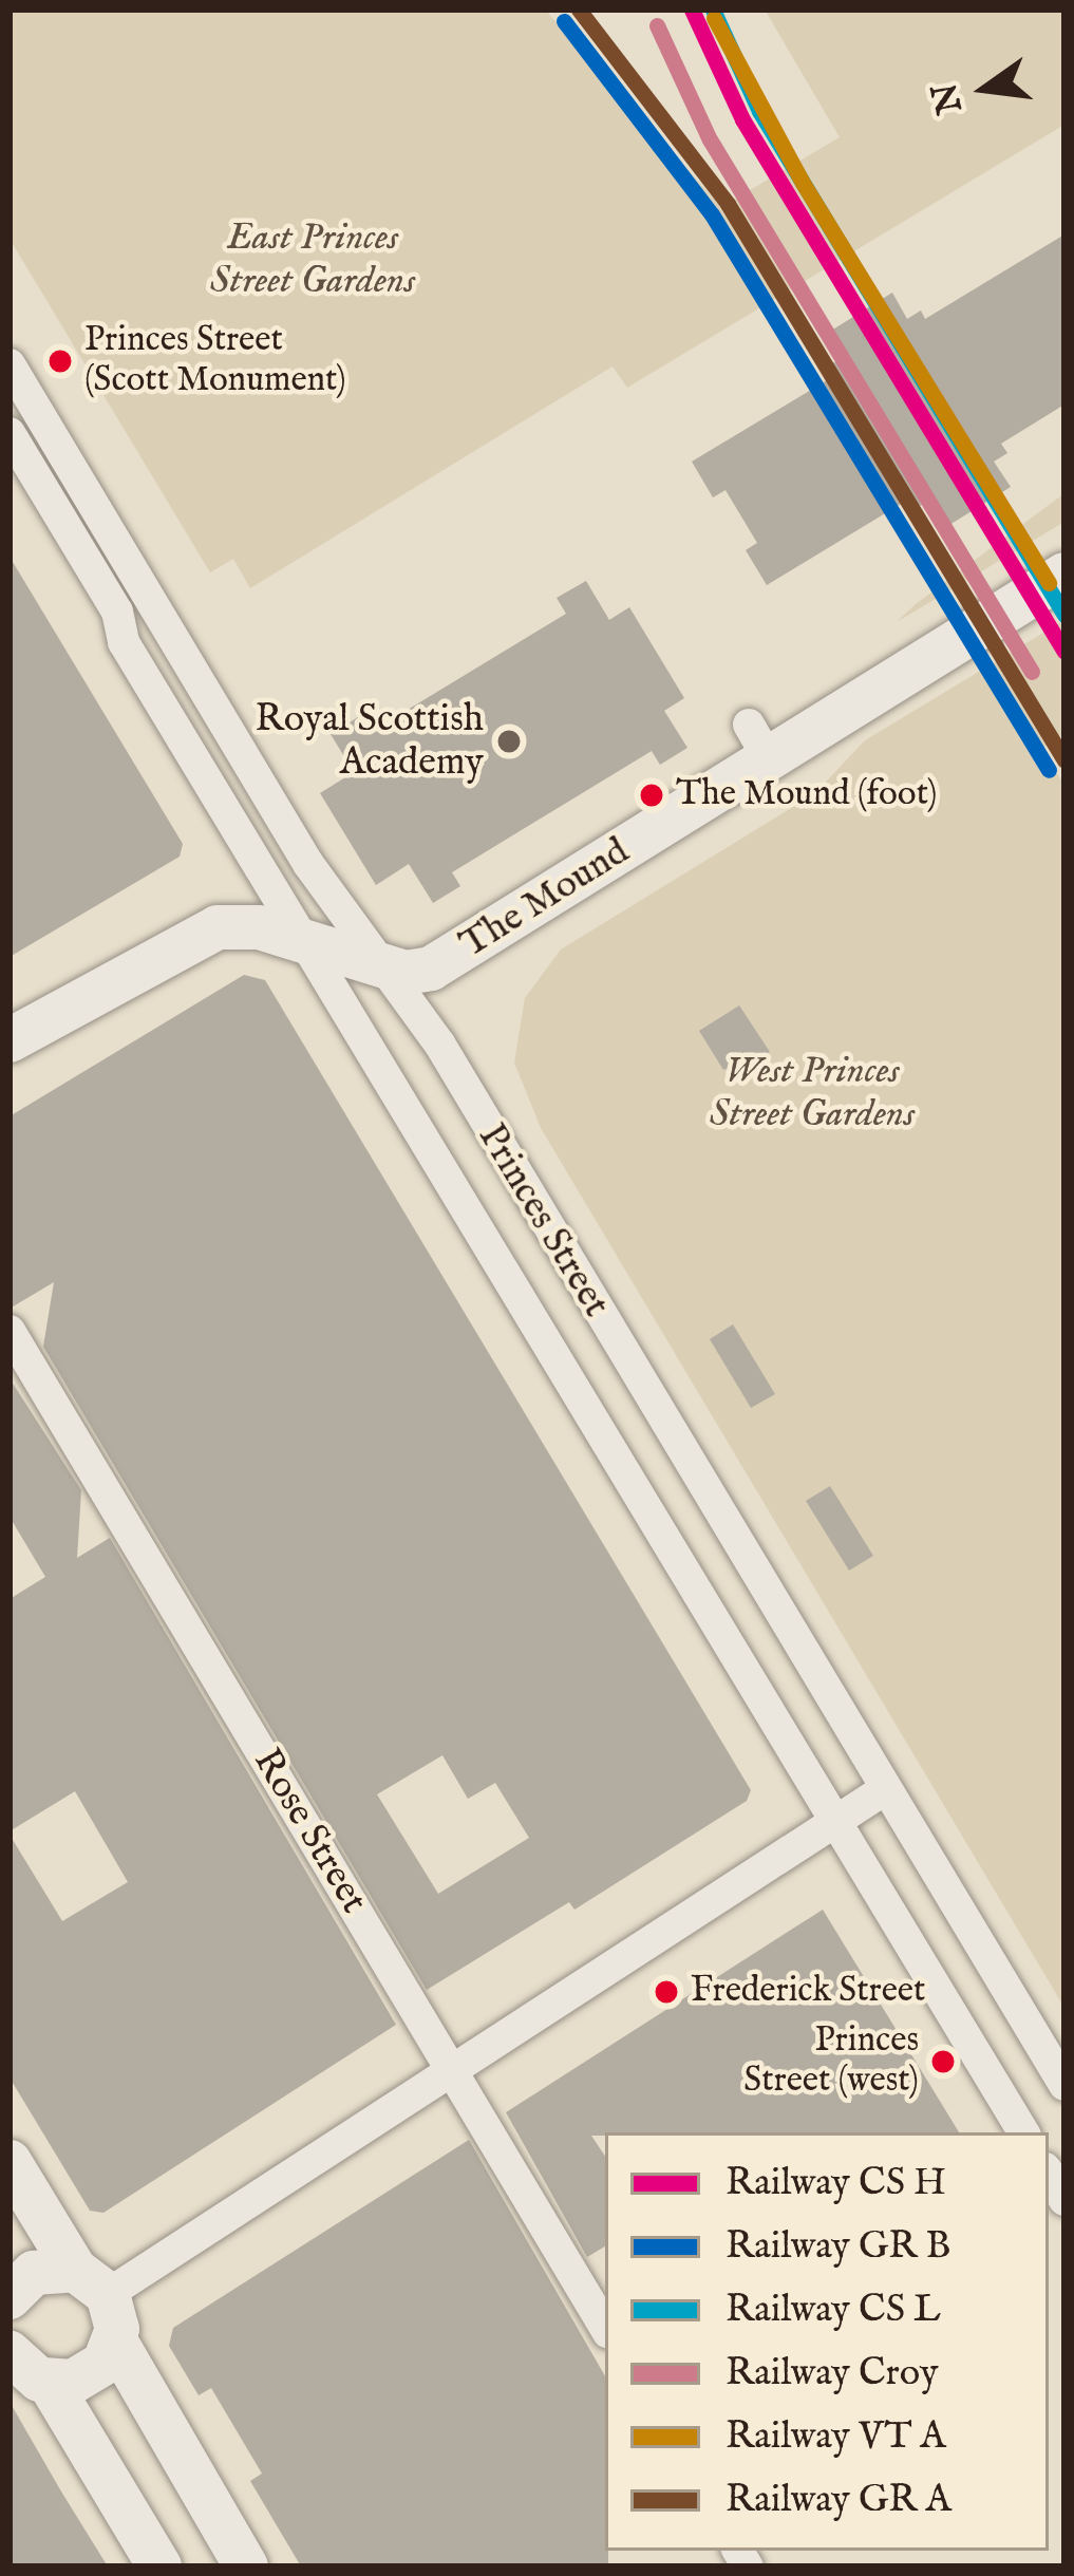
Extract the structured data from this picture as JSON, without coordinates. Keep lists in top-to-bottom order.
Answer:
{
  "streets": {
    "street": ["The Mound", "Princes Street", "Rose Street"]
  },
  "crossings": [
    ["The Mound", "Princes Street"]
  ],
  "parks": ["East Princes Street Gardens", "West Princes Street Gardens"],
  "places": [
    "Princes Street (Scott Monument)",
    "Royal Scottish Academy",
    "The Mound (foot)",
    "Frederick Street",
    "Princes Street (west)"
  ],
  "lines": ["rail line Croy"],
  "legend": [
    "Railway CS H",
    "Railway GR B",
    "Railway CS L",
    "Railway Croy",
    "Railway VT A",
    "Railway GR A"
  ],
  "north": "left"
}
